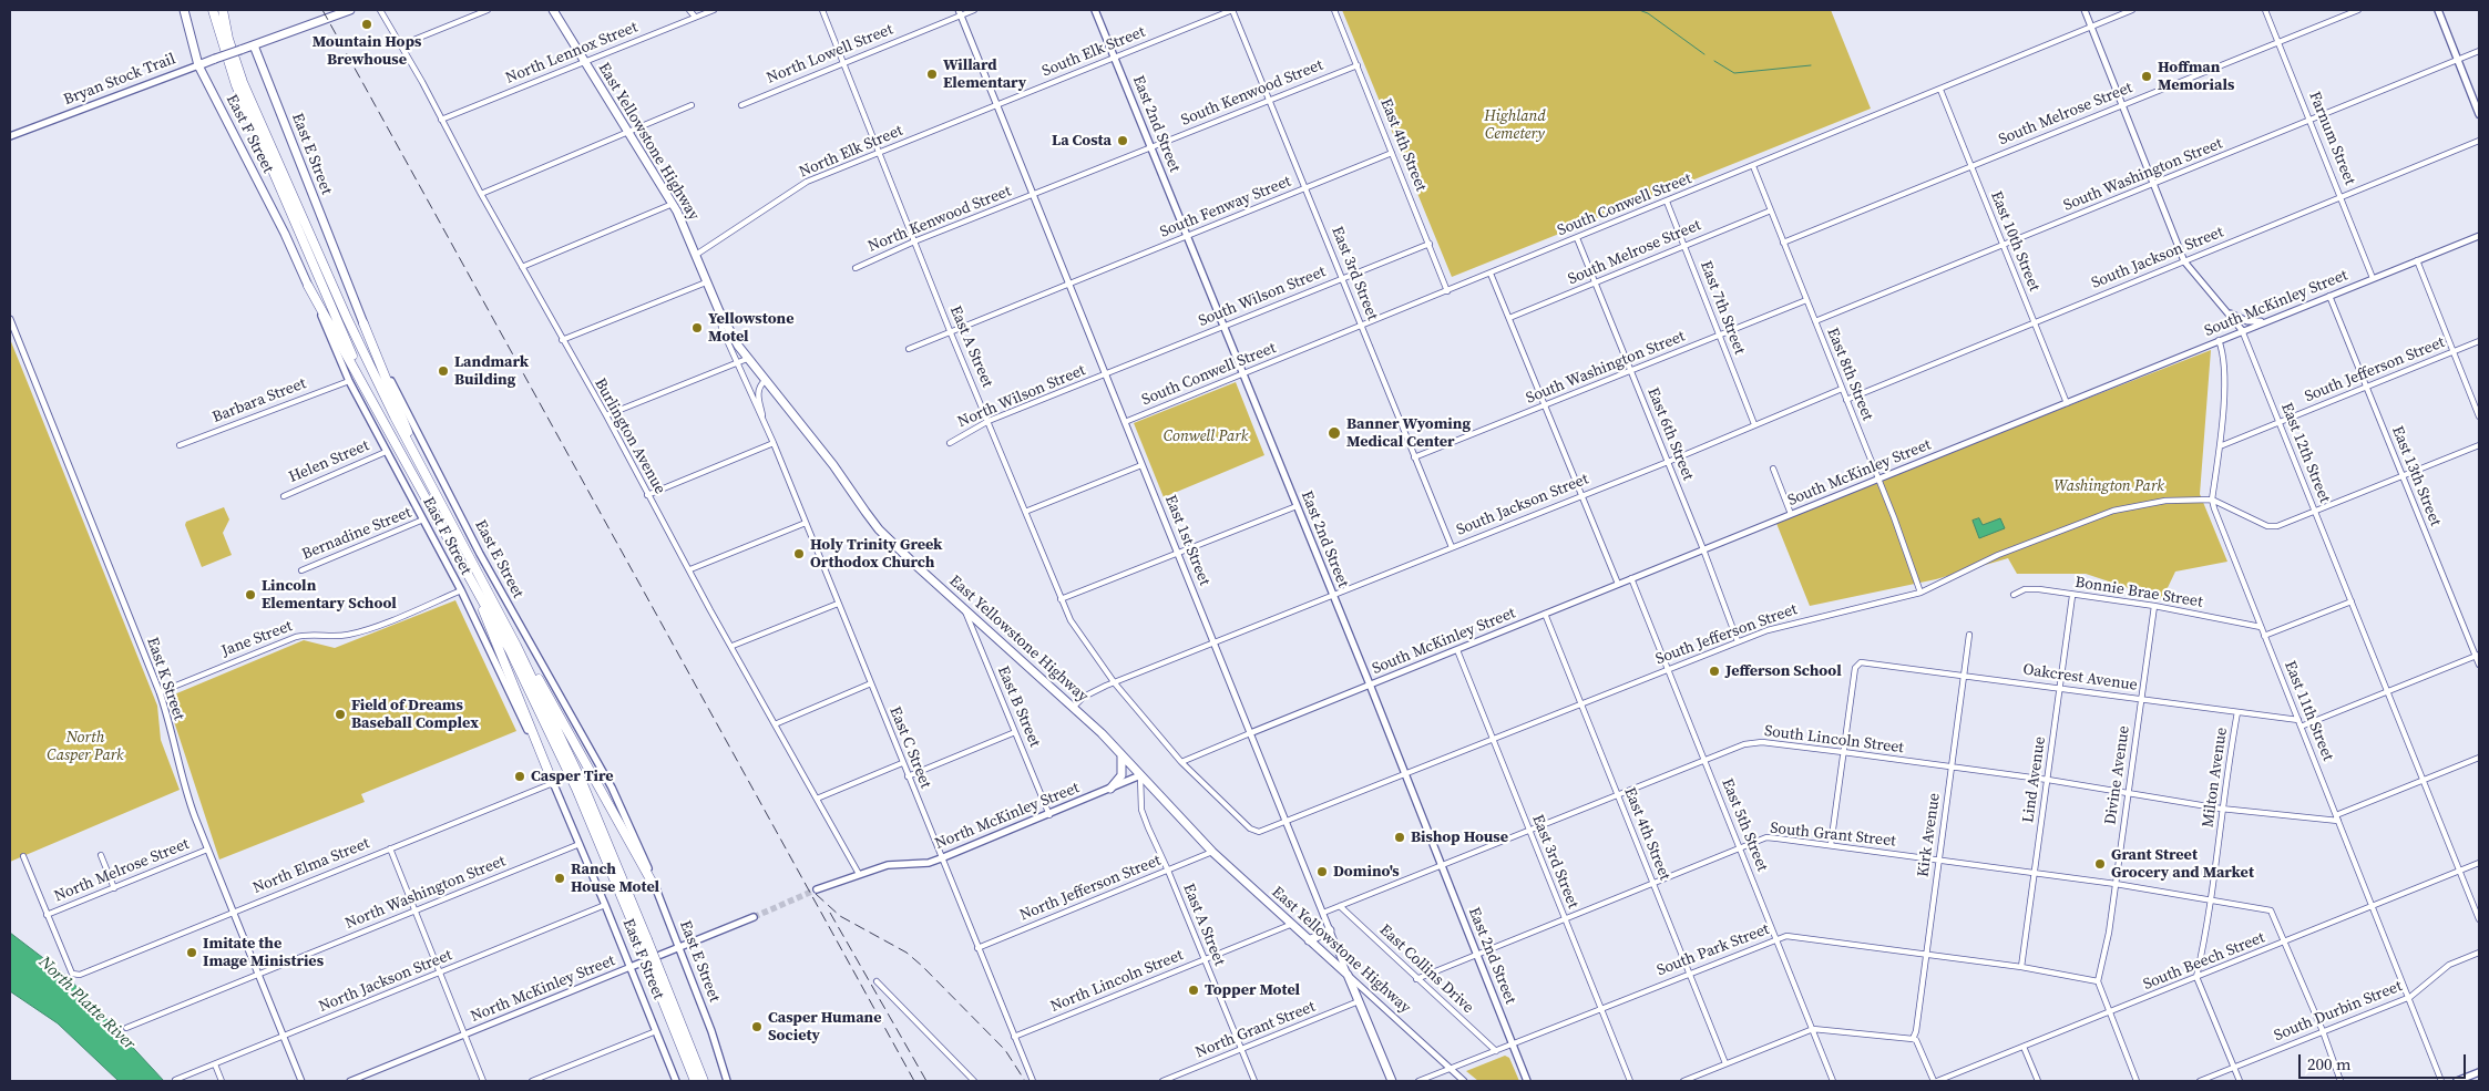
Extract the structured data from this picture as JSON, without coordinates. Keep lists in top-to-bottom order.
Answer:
{
  "streets": {
    "main road": [
      "Bryan Stock Trail",
      "East 2nd Street",
      "East F Street",
      "East Yellowstone Highway",
      "East E Street",
      "East 1st Street",
      "North McKinley Street"
    ],
    "street": [
      "South Elk Street",
      "North Lennox Street",
      "North Lowell Street",
      "South Kenwood Street",
      "South Melrose Street",
      "Farnum Street",
      "East 4th Street",
      "North Elk Street",
      "South Washington Street",
      "South Conwell Street",
      "South Fenway Street",
      "North Kenwood Street",
      "East 10th Street",
      "South Jackson Street",
      "East 3rd Street",
      "South Wilson Street",
      "South McKinley Street",
      "East 7th Street",
      "East A Street",
      "South Jefferson Street",
      "East 8th Street",
      "North Wilson Street",
      "Barbara Street",
      "East 6th Street",
      "Burlington Avenue",
      "East 12th Street",
      "Helen Street",
      "East 13th Street",
      "Bernadine Street",
      "Bonnie Brae Street",
      "Jane Street",
      "Oakcrest Avenue",
      "East K Street",
      "East B Street",
      "East 11th Street",
      "South Lincoln Street",
      "East C Street",
      "Divine Avenue",
      "Milton Avenue",
      "Lind Avenue",
      "East 5th Street",
      "South Grant Street",
      "Kirk Avenue",
      "North Elma Street",
      "North Melrose Street",
      "North Jefferson Street",
      "North Washington Street",
      "South Park Street",
      "South Beech Street",
      "East Collins Drive",
      "North Jackson Street",
      "North Lincoln Street",
      "South Durbin Street",
      "North Grant Street"
    ]
  },
  "crossings": [
    ["South Elk Street", "East 2nd Street"],
    ["South Elk Street", "North Elk Street"],
    ["South Elk Street", "East 3rd Street"],
    ["South Elk Street", "East 1st Street"],
    ["North Lennox Street", "East Yellowstone Highway"],
    ["North Lennox Street", "Burlington Avenue"],
    ["North Lowell Street", "East A Street"],
    ["North Lowell Street", "East 1st Street"],
    ["Bryan Stock Trail", "East F Street"],
    ["Bryan Stock Trail", "East E Street"],
    ["South Kenwood Street", "East 2nd Street"],
    ["South Kenwood Street", "East 4th Street"],
    ["South Kenwood Street", "North Kenwood Street"],
    ["South Kenwood Street", "East 3rd Street"],
    ["South Kenwood Street", "East 1st Street"],
    ["South Melrose Street", "Farnum Street"],
    ["South Melrose Street", "East 10th Street"],
    ["South Melrose Street", "East 7th Street"],
    ["South Melrose Street", "East 8th Street"],
    ["South Melrose Street", "East 6th Street"],
    ["South Melrose Street", "East 12th Street"],
    ["East 2nd Street", "South Conwell Street"],
    ["East 2nd Street", "South Fenway Street"],
    ["East 2nd Street", "South Jackson Street"],
    ["East 2nd Street", "South Wilson Street"],
    ["East 2nd Street", "South McKinley Street"],
    ["East 2nd Street", "South Jefferson Street"],
    ["East 2nd Street", "South Lincoln Street"],
    ["East 2nd Street", "South Grant Street"],
    ["East 2nd Street", "South Park Street"],
    ["East F Street", "Barbara Street"],
    ["East F Street", "Helen Street"],
    ["East F Street", "Bernadine Street"],
    ["East F Street", "Jane Street"],
    ["East F Street", "North McKinley Street"],
    ["East F Street", "North Elma Street"],
    ["East F Street", "North Washington Street"],
    ["East F Street", "North Jackson Street"],
    ["Farnum Street", "South Washington Street"],
    ["Farnum Street", "South Jackson Street"],
    ["Farnum Street", "South McKinley Street"],
    ["East Yellowstone Highway", "North Elk Street"],
    ["East Yellowstone Highway", "East A Street"],
    ["East Yellowstone Highway", "East 1st Street"],
    ["East Yellowstone Highway", "East B Street"],
    ["East Yellowstone Highway", "East C Street"],
    ["East Yellowstone Highway", "North McKinley Street"],
    ["East Yellowstone Highway", "North Jefferson Street"],
    ["East Yellowstone Highway", "South Park Street"],
    ["East Yellowstone Highway", "North Lincoln Street"],
    ["East 4th Street", "South Conwell Street"],
    ["East 4th Street", "South Fenway Street"],
    ["East 4th Street", "South Wilson Street"],
    ["East 4th Street", "South McKinley Street"],
    ["East 4th Street", "South Jefferson Street"],
    ["East 4th Street", "South Lincoln Street"],
    ["East 4th Street", "South Grant Street"],
    ["East 4th Street", "South Park Street"],
    ["North Elk Street", "East A Street"],
    ["North Elk Street", "East 1st Street"],
    ["East E Street", "North McKinley Street"],
    ["South Washington Street", "East 10th Street"],
    ["South Washington Street", "East 3rd Street"],
    ["South Washington Street", "East 7th Street"],
    ["South Washington Street", "East 8th Street"],
    ["South Washington Street", "East 6th Street"],
    ["South Washington Street", "East 12th Street"],
    ["South Conwell Street", "East 10th Street"],
    ["South Conwell Street", "East 3rd Street"],
    ["South Conwell Street", "East 7th Street"],
    ["South Conwell Street", "East 8th Street"],
    ["South Conwell Street", "East 6th Street"],
    ["South Conwell Street", "East 12th Street"],
    ["South Conwell Street", "East 1st Street"],
    ["South Fenway Street", "East 3rd Street"],
    ["South Fenway Street", "East A Street"],
    ["South Fenway Street", "East 1st Street"],
    ["North Kenwood Street", "East A Street"],
    ["North Kenwood Street", "East 1st Street"],
    ["East 10th Street", "South Jackson Street"],
    ["East 10th Street", "South McKinley Street"],
    ["South Jackson Street", "East 3rd Street"],
    ["South Jackson Street", "East 7th Street"],
    ["South Jackson Street", "East 8th Street"],
    ["South Jackson Street", "East 6th Street"],
    ["South Jackson Street", "East 12th Street"],
    ["South Jackson Street", "East 1st Street"],
    ["East 3rd Street", "South Wilson Street"],
    ["East 3rd Street", "South McKinley Street"],
    ["East 3rd Street", "South Jefferson Street"],
    ["East 3rd Street", "South Lincoln Street"],
    ["East 3rd Street", "South Grant Street"],
    ["East 3rd Street", "South Park Street"],
    ["South Wilson Street", "North Wilson Street"],
    ["South Wilson Street", "East 1st Street"],
    ["South McKinley Street", "East 8th Street"],
    ["South McKinley Street", "East 6th Street"],
    ["South McKinley Street", "East 12th Street"],
    ["South McKinley Street", "East 13th Street"],
    ["South McKinley Street", "East 1st Street"],
    ["South McKinley Street", "East 11th Street"],
    ["South McKinley Street", "East 5th Street"],
    ["East A Street", "North Wilson Street"],
    ["East A Street", "North McKinley Street"],
    ["East A Street", "North Jefferson Street"],
    ["East A Street", "North Lincoln Street"],
    ["East A Street", "North Grant Street"],
    ["South Jefferson Street", "East 8th Street"],
    ["South Jefferson Street", "East 6th Street"],
    ["South Jefferson Street", "East 12th Street"],
    ["South Jefferson Street", "East 13th Street"],
    ["South Jefferson Street", "East 1st Street"],
    ["South Jefferson Street", "East 11th Street"],
    ["South Jefferson Street", "East 5th Street"],
    ["North Wilson Street", "East 1st Street"],
    ["Burlington Avenue", "North McKinley Street"],
    ["East 12th Street", "South Lincoln Street"],
    ["East 12th Street", "South Beech Street"],
    ["East 1st Street", "South Lincoln Street"],
    ["East 1st Street", "North Grant Street"],
    ["Bonnie Brae Street", "East 11th Street"],
    ["Bonnie Brae Street", "Divine Avenue"],
    ["Bonnie Brae Street", "Lind Avenue"],
    ["Jane Street", "East K Street"],
    ["Oakcrest Avenue", "East 11th Street"],
    ["Oakcrest Avenue", "South Lincoln Street"],
    ["Oakcrest Avenue", "Divine Avenue"],
    ["Oakcrest Avenue", "Milton Avenue"],
    ["Oakcrest Avenue", "Lind Avenue"],
    ["Oakcrest Avenue", "Kirk Avenue"],
    ["East K Street", "North Elma Street"],
    ["East K Street", "North Melrose Street"],
    ["East K Street", "North Washington Street"],
    ["East K Street", "North Jackson Street"],
    ["East B Street", "North McKinley Street"],
    ["East 11th Street", "South Lincoln Street"],
    ["East 11th Street", "South Beech Street"],
    ["East 11th Street", "South Durbin Street"],
    ["South Lincoln Street", "Divine Avenue"],
    ["South Lincoln Street", "Milton Avenue"],
    ["South Lincoln Street", "Lind Avenue"],
    ["South Lincoln Street", "East 5th Street"],
    ["South Lincoln Street", "Kirk Avenue"],
    ["South Lincoln Street", "East Collins Drive"],
    ["East C Street", "North McKinley Street"],
    ["East C Street", "North Jefferson Street"],
    ["East C Street", "North Lincoln Street"],
    ["Divine Avenue", "South Grant Street"],
    ["Divine Avenue", "South Park Street"],
    ["Milton Avenue", "South Grant Street"],
    ["Milton Avenue", "South Beech Street"],
    ["Lind Avenue", "South Grant Street"],
    ["Lind Avenue", "South Park Street"],
    ["East 5th Street", "South Grant Street"],
    ["East 5th Street", "South Park Street"],
    ["South Grant Street", "Kirk Avenue"],
    ["South Grant Street", "South Beech Street"],
    ["South Grant Street", "East Collins Drive"],
    ["Kirk Avenue", "South Park Street"],
    ["North Elma Street", "North Melrose Street"],
    ["South Park Street", "East Collins Drive"]
  ],
  "water": ["North Platte River"],
  "parks": [
    "Highland Cemetery",
    "Conwell Park",
    "Washington Park",
    "North Casper Park"
  ],
  "places": [
    "Mountain Hops Brewhouse",
    "Willard Elementary",
    "Hoffman Memorials",
    "La Costa",
    "Yellowstone Motel",
    "Landmark Building",
    "Banner Wyoming Medical Center",
    "Holy Trinity Greek Orthodox Church",
    "Lincoln Elementary School",
    "Jefferson School",
    "Field of Dreams Baseball Complex",
    "Casper Tire",
    "Bishop House",
    "Grant Street Grocery and Market",
    "Domino's",
    "Ranch House Motel",
    "Imitate the Image Ministries",
    "Topper Motel",
    "Casper Humane Society"
  ],
  "scale_bar": "200 m"
}
